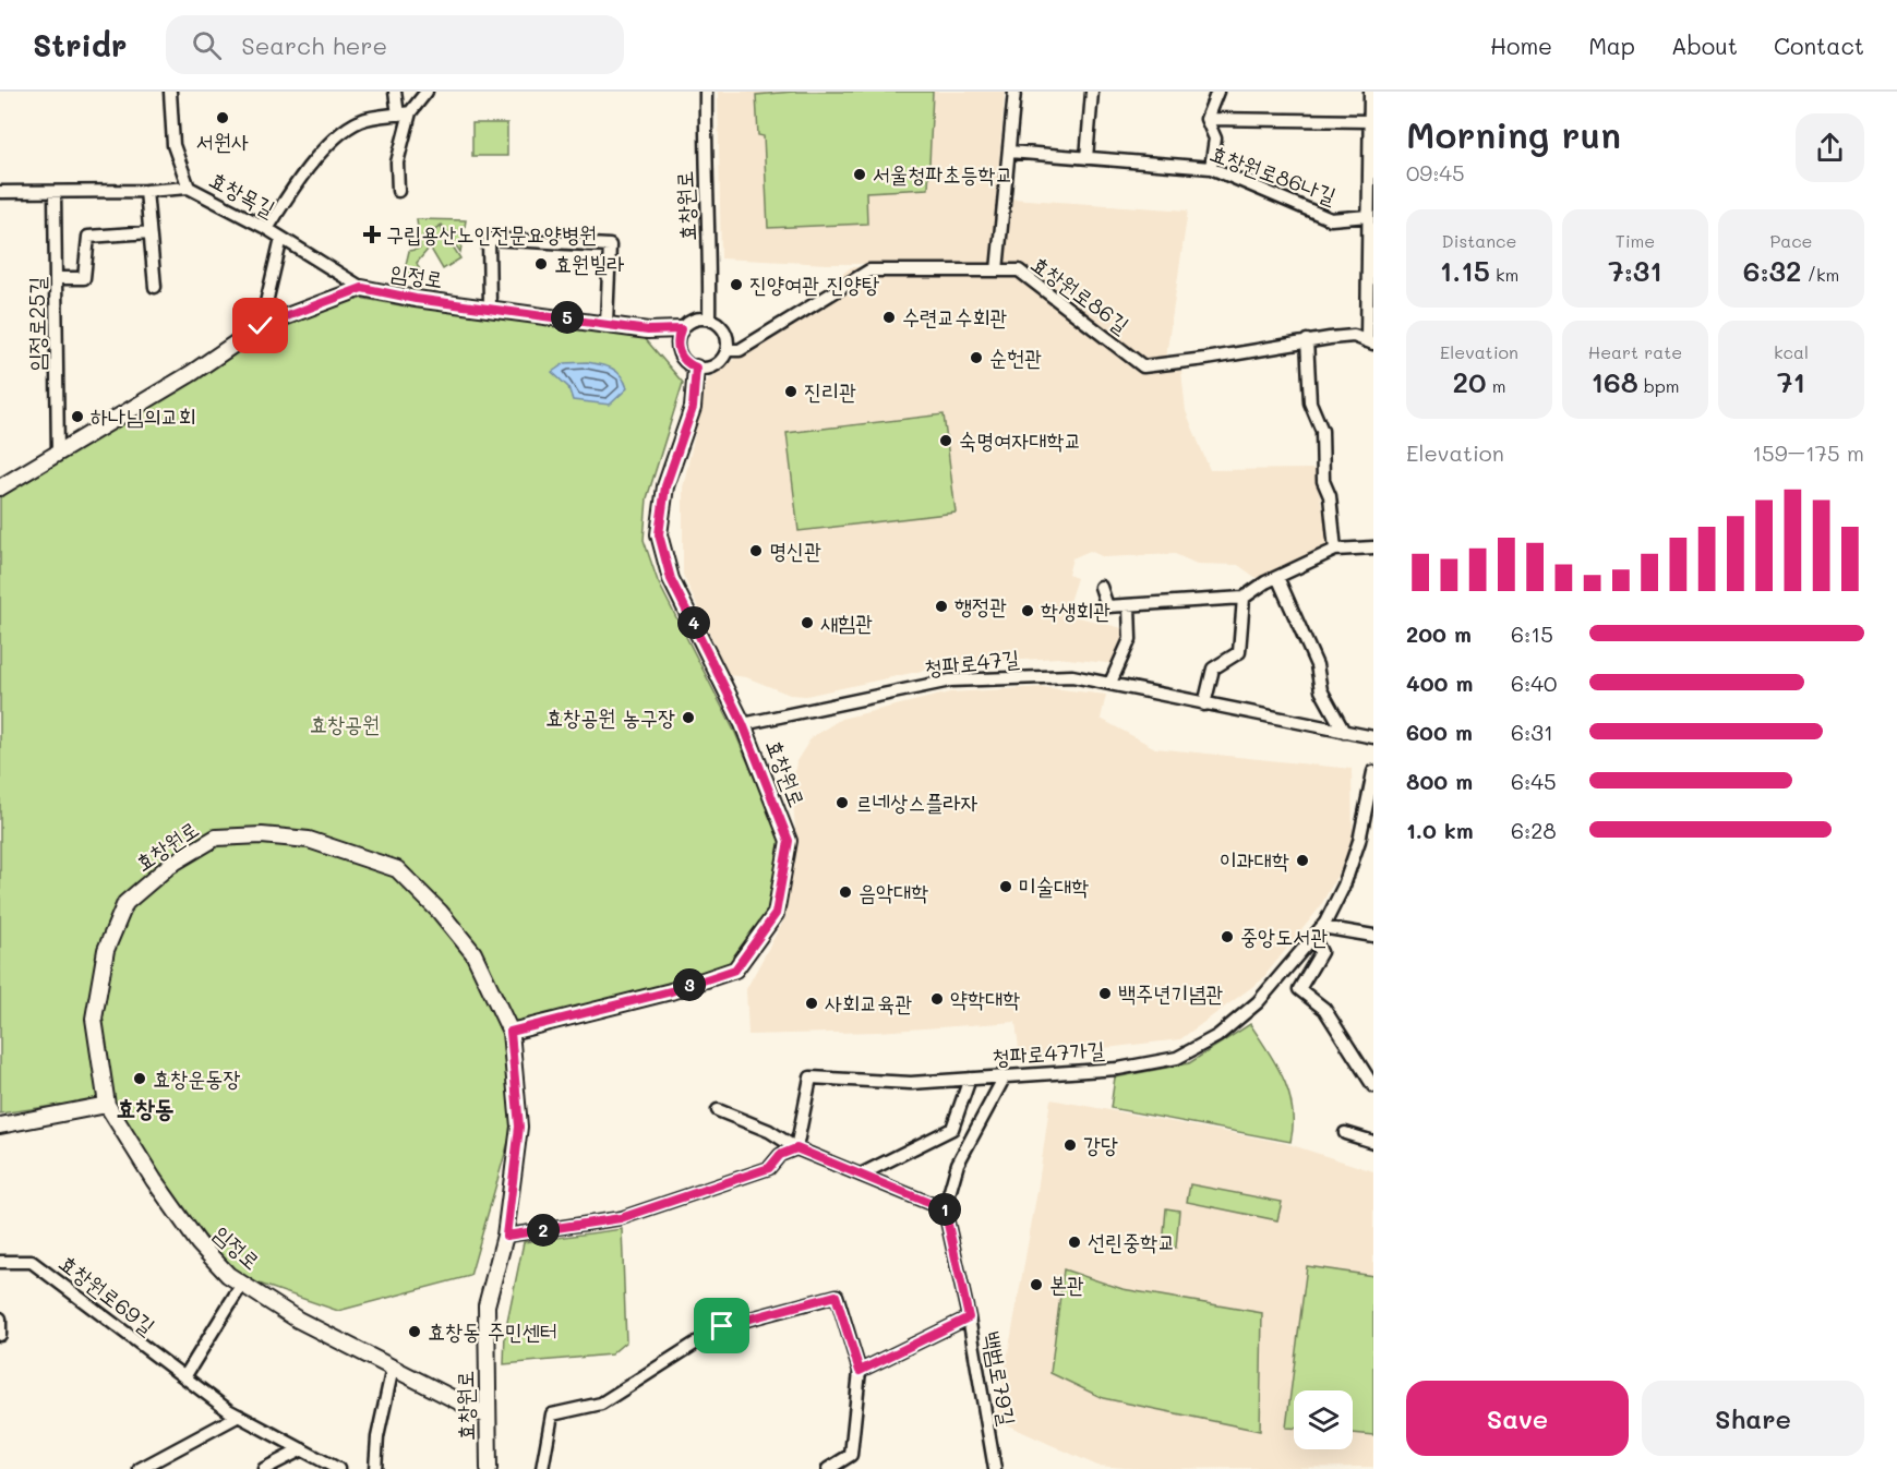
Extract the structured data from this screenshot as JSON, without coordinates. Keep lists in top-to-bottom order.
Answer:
{
  "streets": {
    "street": [
      "효창원로86나길",
      "효창목길",
      "효창원로",
      "임정로",
      "효창원로86길",
      "임정로25길",
      "청파로47길",
      "청파로47가길",
      "효창원로69길",
      "백범로79길"
    ]
  },
  "crossings": [
    ["효창목길", "임정로"],
    ["효창원로", "임정로"],
    ["효창원로", "효창원로86길"],
    ["효창원로", "청파로47길"],
    ["임정로", "효창원로86길"],
    ["임정로", "임정로25길"],
    ["청파로47가길", "백범로79길"]
  ],
  "districts": ["효창동"],
  "parks": ["효창공원"],
  "places": {
    "other": [
      "서원사",
      "서울청파초등학교",
      "효원빌라",
      "진양여관 진양탕",
      "수련교수회관",
      "순헌관",
      "진리관",
      "하나님의교회",
      "숙명여자대학교",
      "명신관",
      "행정관",
      "학생회관",
      "새힘관",
      "효창공원 농구장",
      "르네상스플라자",
      "이과대학",
      "미술대학",
      "음악대학",
      "중앙도서관",
      "백주년기념관",
      "약학대학",
      "사회교육관",
      "효창운동장",
      "강당",
      "선린중학교",
      "본관",
      "효창동 주민센터"
    ],
    "health": ["구립용산노인전문요양병원"]
  },
  "page": {
    "header": "Stridr",
    "search": "Search here",
    "nav": [
      "Home",
      "Map",
      "About",
      "Contact"
    ],
    "heading": ["Morning run", "09:45"],
    "stats": [
      ["Distance", "1.15 km"],
      ["Time", "7:31"],
      ["Pace", "6:32 /km"],
      ["Elevation", "20 m"],
      ["Heart rate", "168 bpm"],
      ["kcal", "71"]
    ],
    "pins": [
      "5",
      "4",
      "3",
      "1",
      "2"
    ],
    "chart": ["Elevation", "159–175 m"],
    "list": [
      {
        "name": "200 m",
        "note": "6:15"
      },
      {
        "name": "400 m",
        "note": "6:40"
      },
      {
        "name": "600 m",
        "note": "6:31"
      },
      {
        "name": "800 m",
        "note": "6:45"
      },
      {
        "name": "1.0 km",
        "note": "6:28"
      }
    ],
    "buttons": ["Save", "Share"]
  }
}
